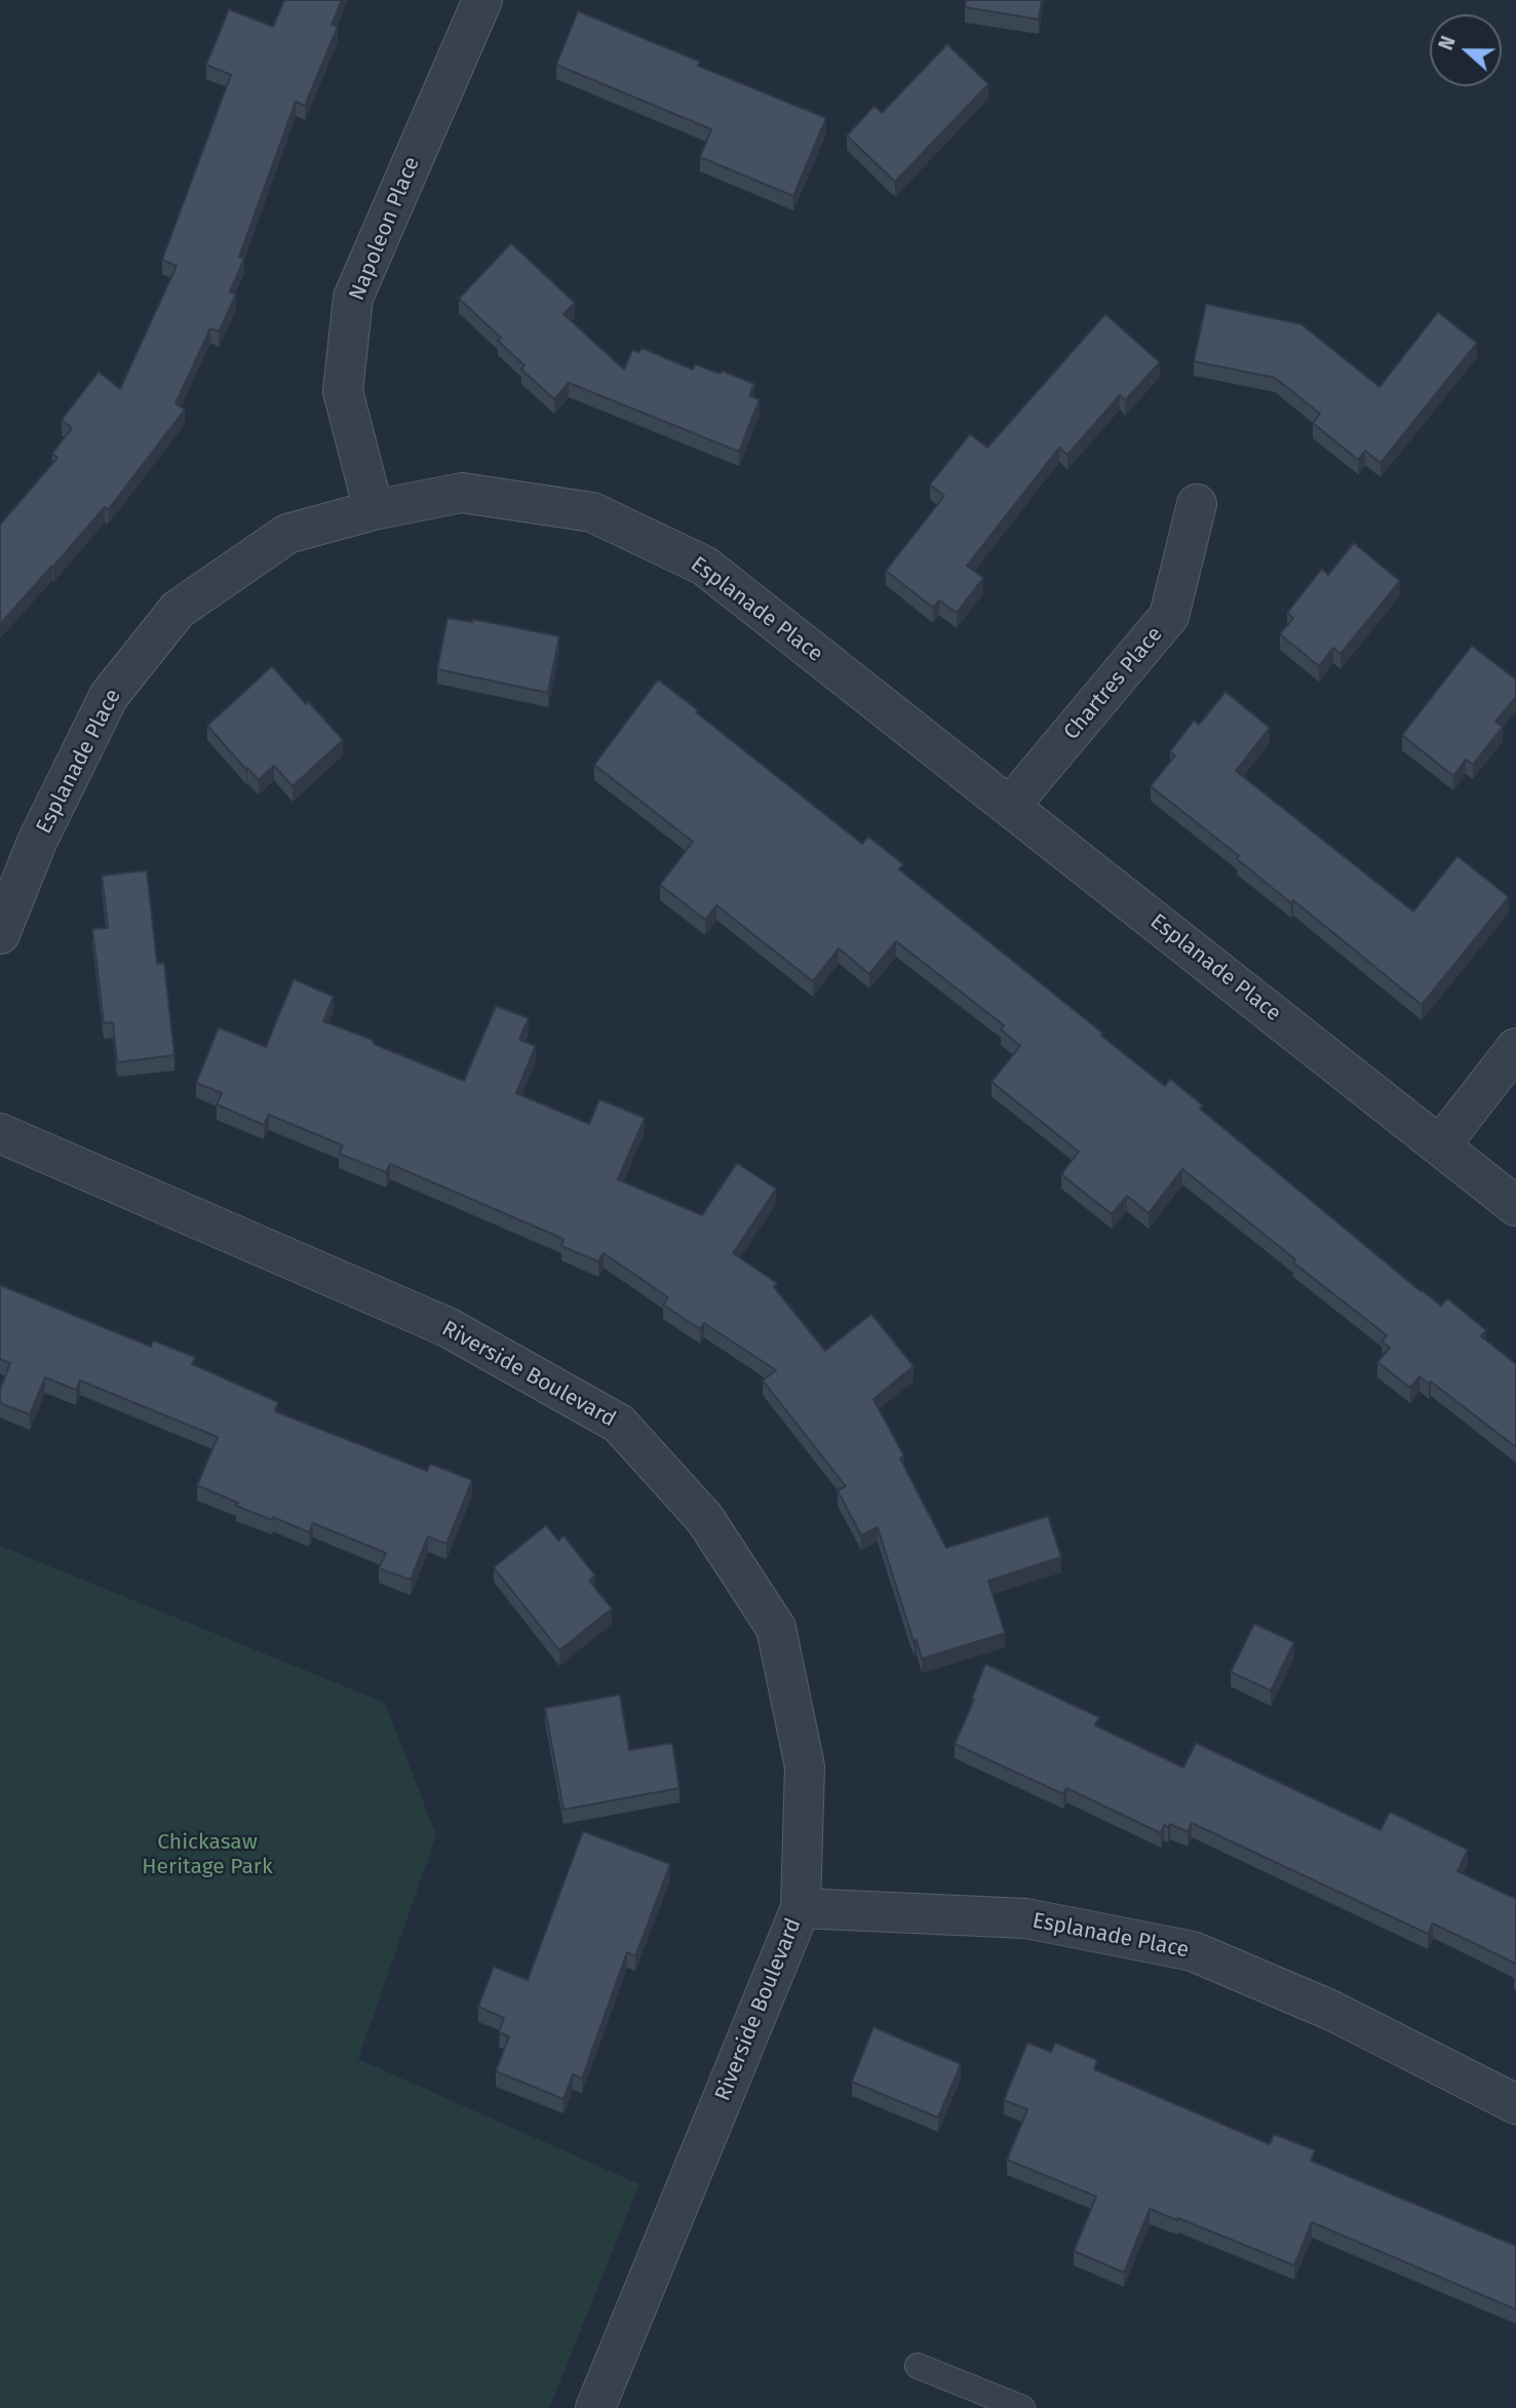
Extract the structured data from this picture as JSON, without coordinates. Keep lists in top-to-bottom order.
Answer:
{
  "streets": {
    "street": [
      "Napoleon Place",
      "Esplanade Place",
      "Chartres Place",
      "Riverside Boulevard"
    ]
  },
  "crossings": [
    ["Napoleon Place", "Esplanade Place"],
    ["Esplanade Place", "Chartres Place"],
    ["Esplanade Place", "Riverside Boulevard"]
  ],
  "parks": ["Chickasaw Heritage Park"],
  "north": "left"
}
